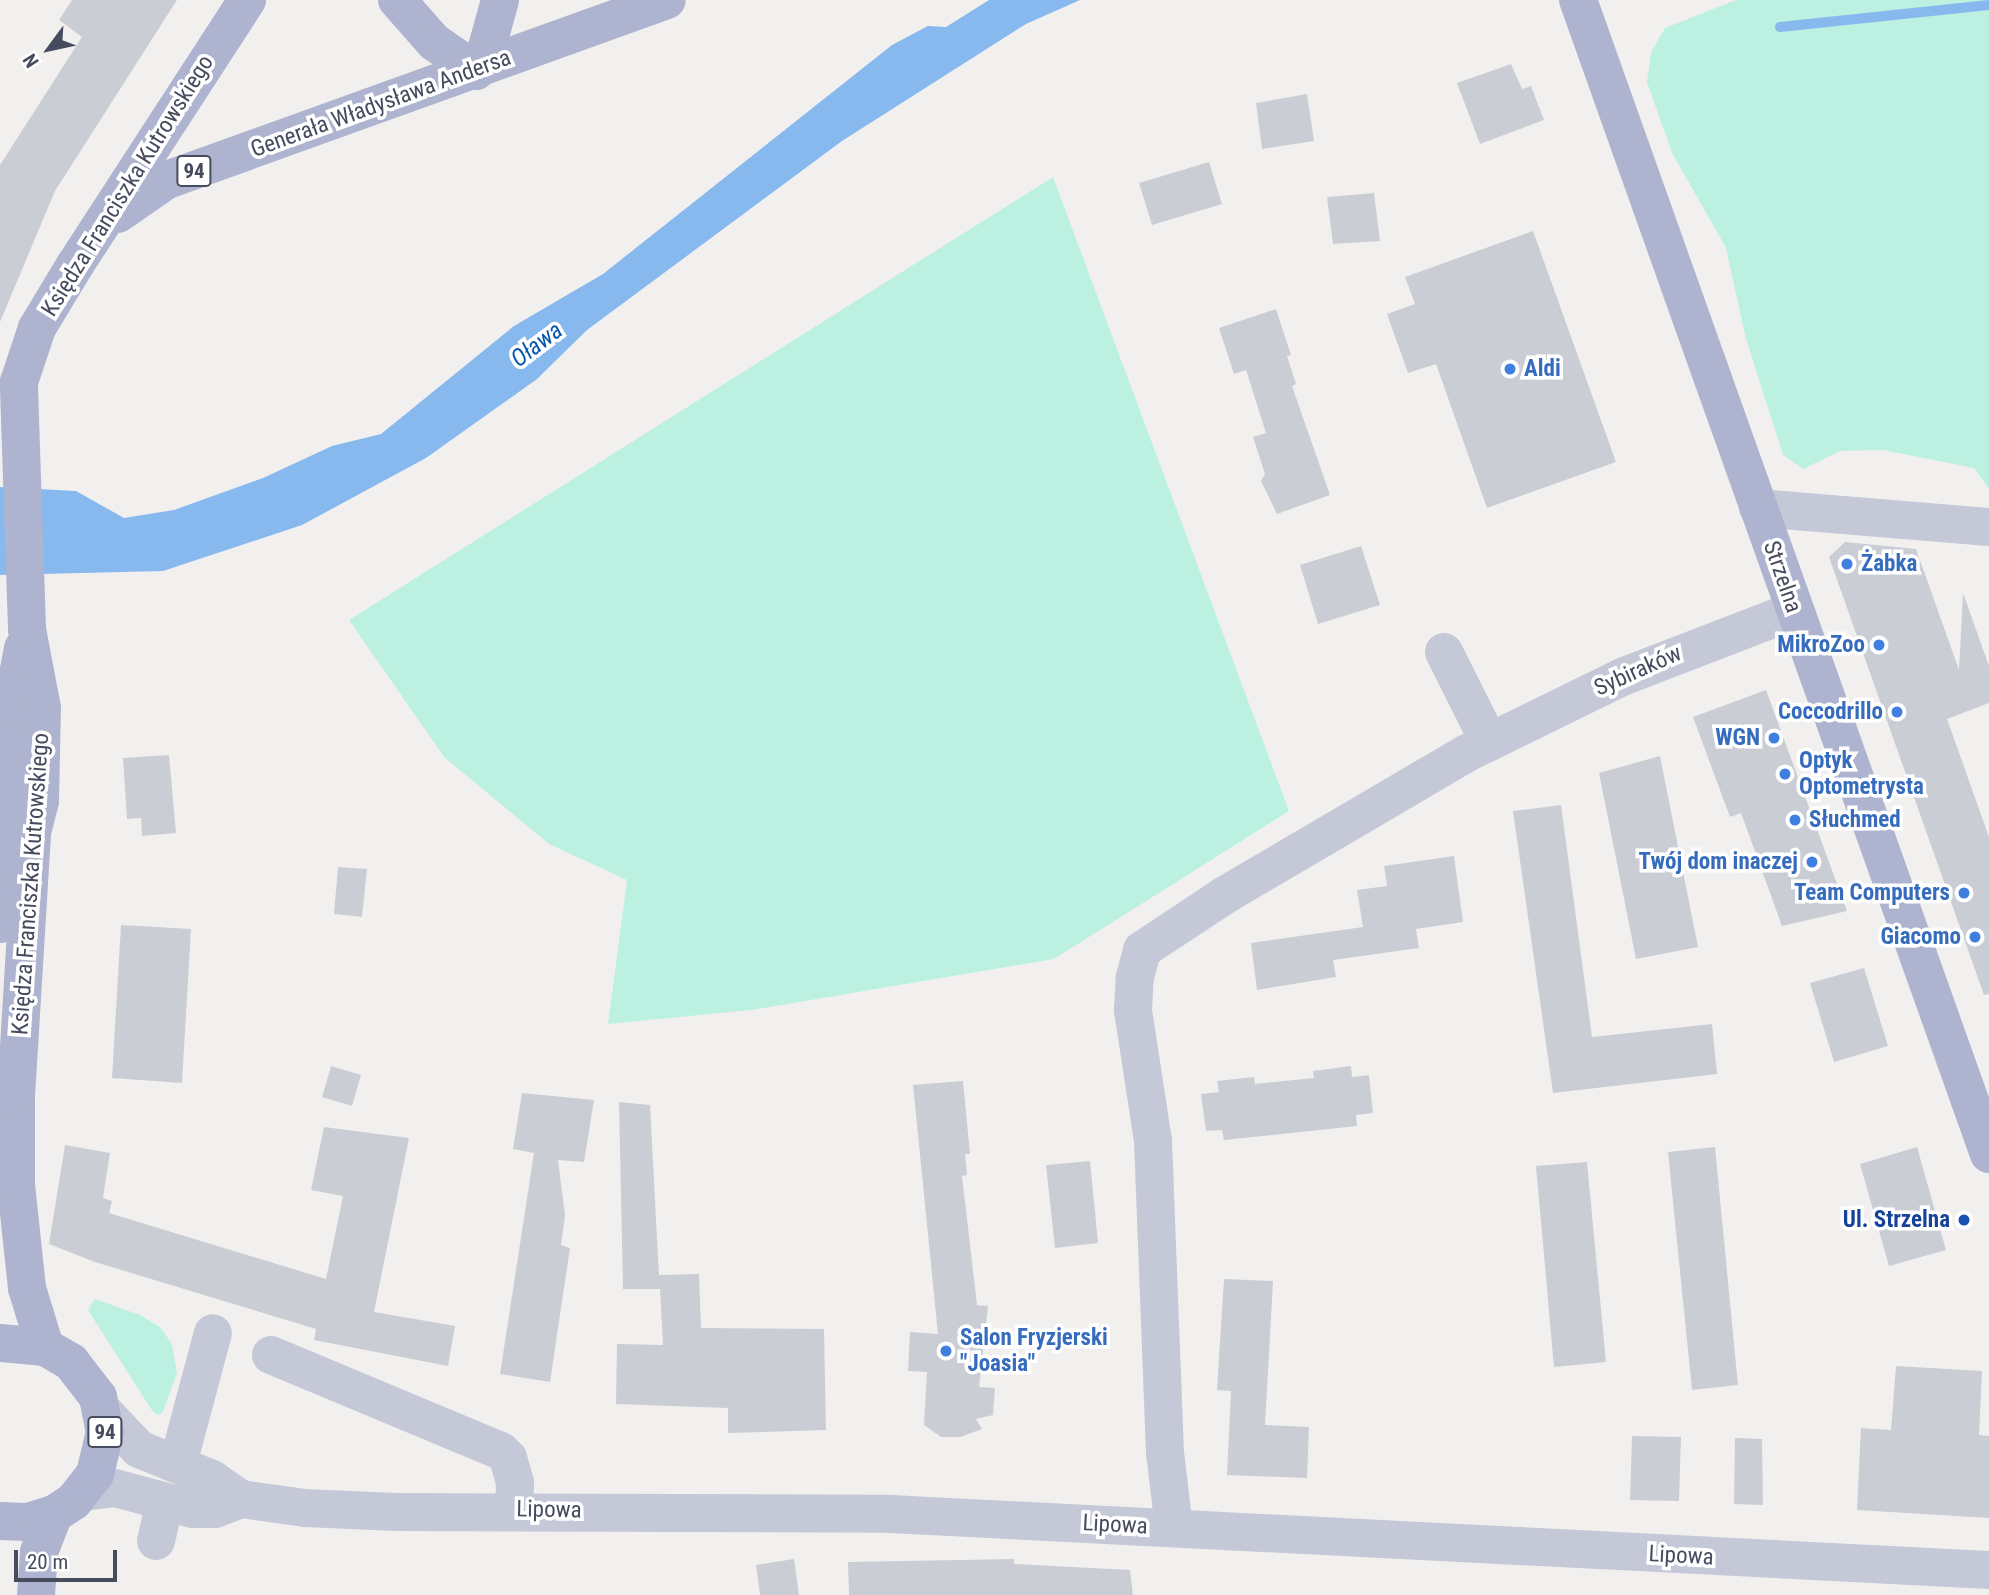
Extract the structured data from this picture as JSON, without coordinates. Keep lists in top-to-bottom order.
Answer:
{
  "streets": {
    "main road": [
      "Generała Władysława Andersa",
      "94",
      "Księdza Franciszka Kutrowskiego",
      "Strzelna"
    ],
    "street": ["Sybiraków", "Lipowa"]
  },
  "crossings": [
    ["Generała Władysława Andersa", "Księdza Franciszka Kutrowskiego"],
    ["94", "Księdza Franciszka Kutrowskiego"],
    ["94", "Lipowa"],
    ["Strzelna", "Sybiraków"],
    ["Sybiraków", "Lipowa"]
  ],
  "water": ["Oława"],
  "places": [
    "Aldi",
    "Żabka",
    "MikroZoo",
    "Coccodrillo",
    "WGN",
    "Optyk Optometrysta",
    "Słuchmed",
    "Twój dom inaczej",
    "Team Computers",
    "Giacomo",
    "Ul. Strzelna",
    "Salon Fryzjerski \"Joasia\""
  ],
  "scale_bar": "20 m",
  "north": "bottom left"
}
